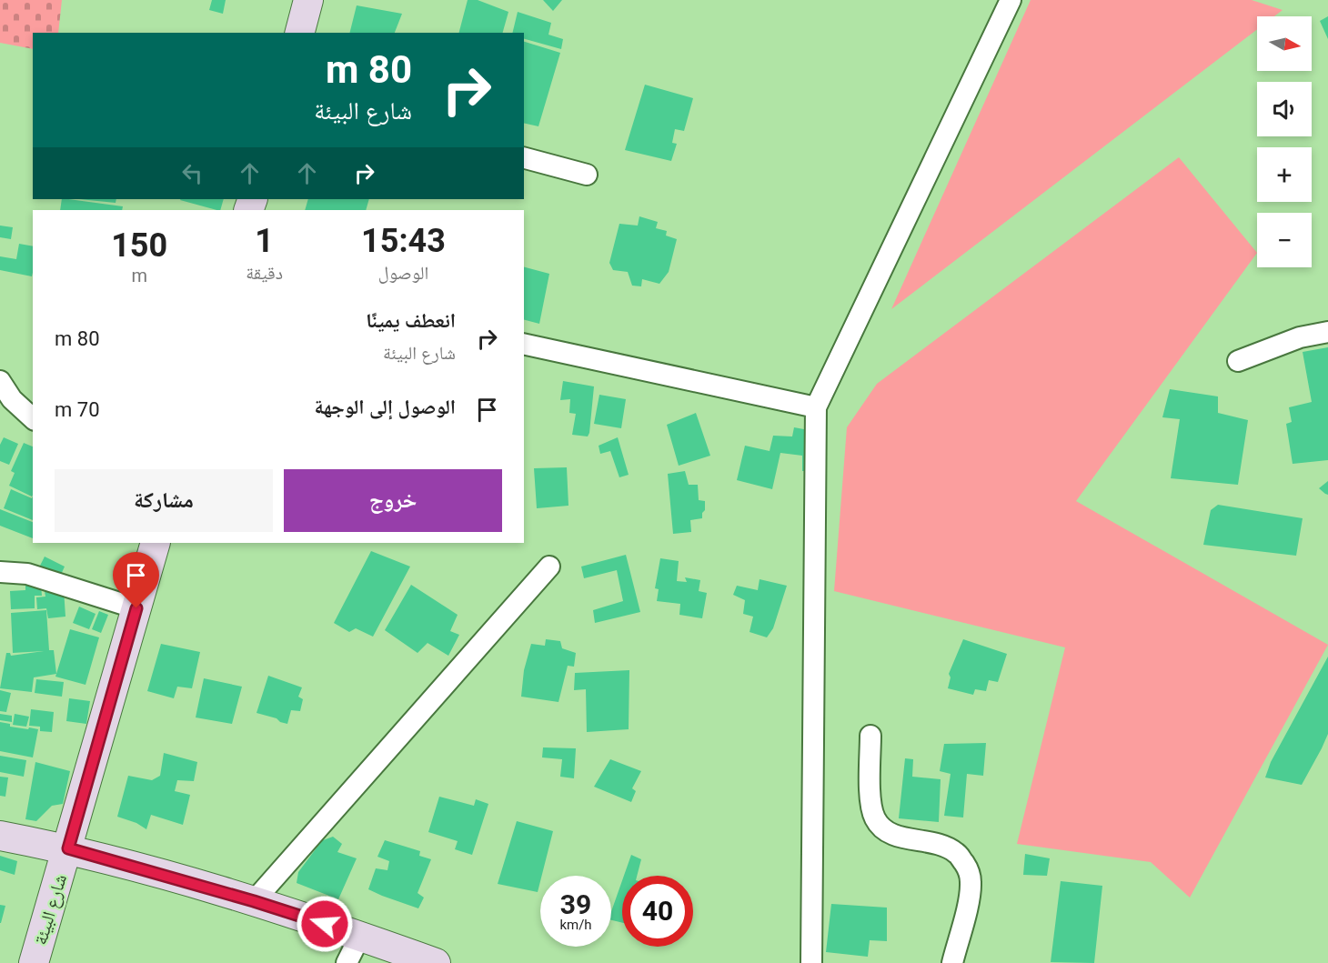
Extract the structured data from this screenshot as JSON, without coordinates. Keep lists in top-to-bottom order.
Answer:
{
  "streets": {
    "street": ["شارع البيئة"]
  },
  "north": "right",
  "page": {
    "map_buttons": ["+", "−"],
    "turn": ["80 m", "شارع البيئة"],
    "eta": [
      "15:43",
      "الوصول",
      "1",
      "دقيقة",
      "150",
      "m"
    ],
    "list": [
      {
        "name": "انعطف يمينًا",
        "note": "شارع البيئة",
        "value": "80 m"
      },
      {
        "name": "الوصول إلى الوجهة",
        "value": "70 m"
      }
    ],
    "buttons": ["خروج", "مشاركة"],
    "speed": "39 km/h",
    "limit": "40"
  }
}
